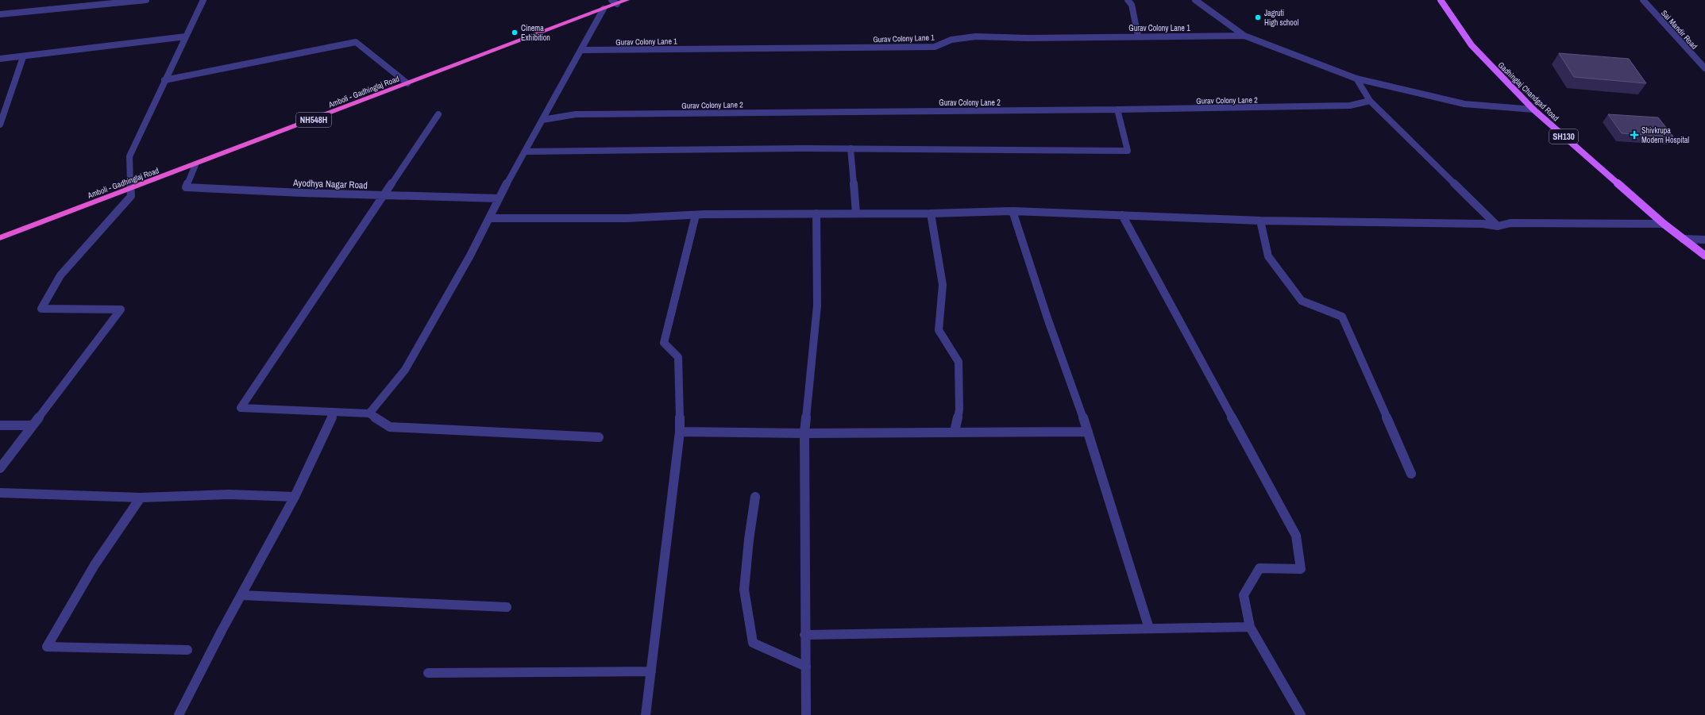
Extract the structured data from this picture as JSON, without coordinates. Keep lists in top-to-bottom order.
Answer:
{
  "streets": {
    "highway": ["Amboli - Gadhinglaj Road", "NH548H"],
    "main road": ["Gadhinglaj Chandgad Road", "SH130"],
    "street": [
      "Gurav Colony Lane 1",
      "Sai Mandir Road",
      "Gurav Colony Lane 2",
      "Ayodhya Nagar Road"
    ]
  },
  "crossings": [
    ["Amboli - Gadhinglaj Road", "Ayodhya Nagar Road"]
  ],
  "places": {
    "other": ["Jagruti High school", "Cinema Exhibition"],
    "health": ["Shivkrupa Modern Hospital"]
  }
}
